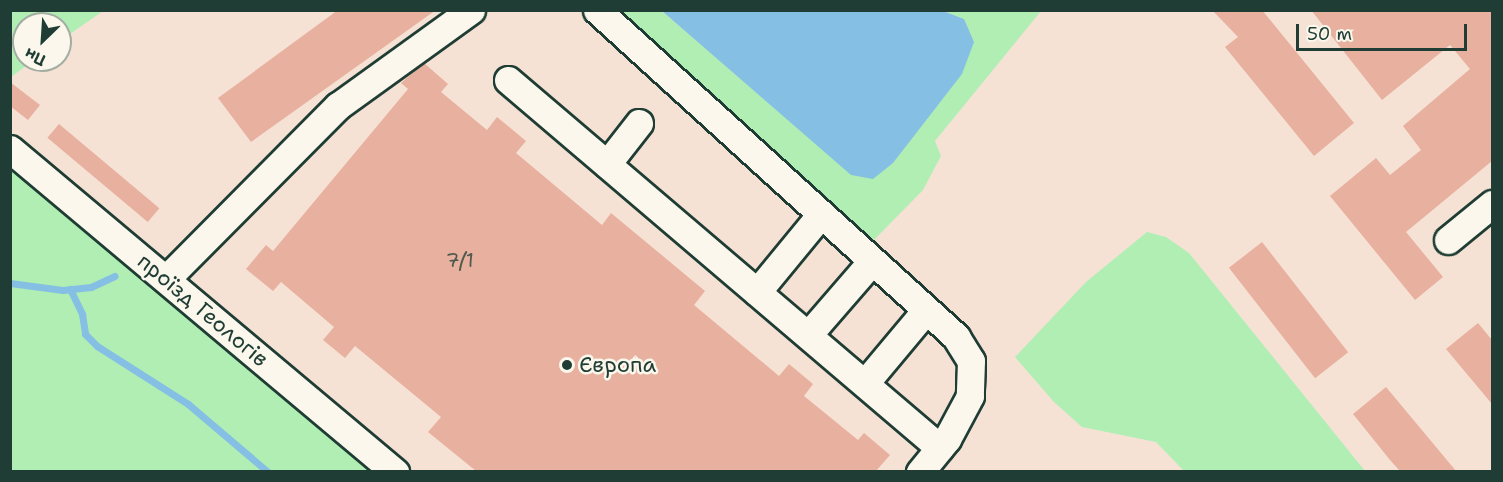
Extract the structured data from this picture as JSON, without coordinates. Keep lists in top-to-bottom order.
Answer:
{
  "streets": {
    "street": ["проїзд Геологів"]
  },
  "places": ["Європа"],
  "house_numbers": ["7/1"],
  "scale_bar": "50 m",
  "north": "bottom left"
}
